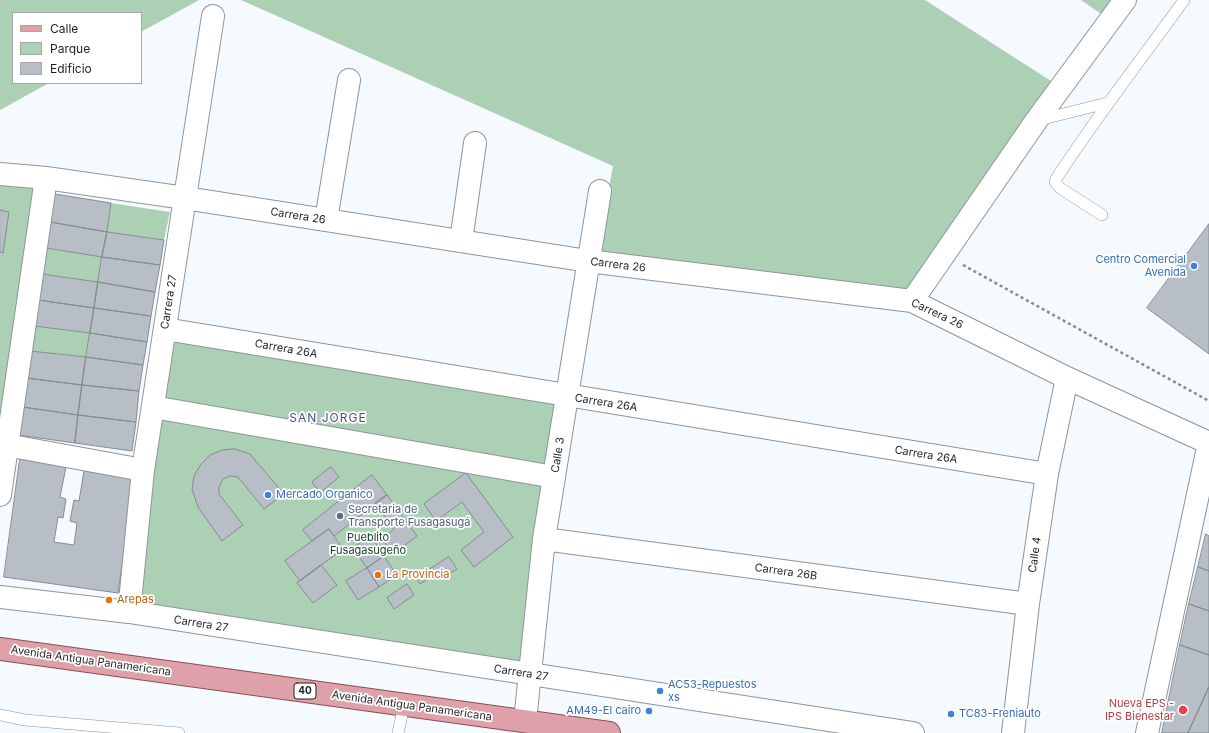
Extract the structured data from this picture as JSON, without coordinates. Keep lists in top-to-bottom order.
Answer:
{
  "streets": {
    "main road": ["Avenida Antigua Panamericana", "40"],
    "street": [
      "Carrera 26",
      "Carrera 27",
      "Carrera 26A",
      "Calle 3",
      "Calle 4",
      "Carrera 26B"
    ]
  },
  "crossings": [
    ["Carrera 26", "Carrera 27"],
    ["Carrera 26", "Calle 3"],
    ["Carrera 26", "Calle 4"],
    ["Carrera 27", "Carrera 26A"],
    ["Carrera 27", "Calle 3"],
    ["Carrera 26A", "Calle 3"],
    ["Carrera 26A", "Calle 4"],
    ["Calle 3", "Carrera 26B"],
    ["Calle 3", "Avenida Antigua Panamericana"],
    ["Calle 4", "Carrera 26B"]
  ],
  "districts": ["SAN JORGE"],
  "parks": ["Pueblito Fusagasugeño"],
  "places": [
    "Centro Comercial Avenida",
    "Mercado Organico",
    "Secretaria de Transporte Fusagasugá",
    "La Provincia",
    "Arepas",
    "AC53-Repuestos xs",
    "Nueva EPS - IPS Bienestar",
    "AM49-El cairo",
    "TC83-Freniauto"
  ],
  "legend": ["Calle", "Parque", "Edificio"]
}
